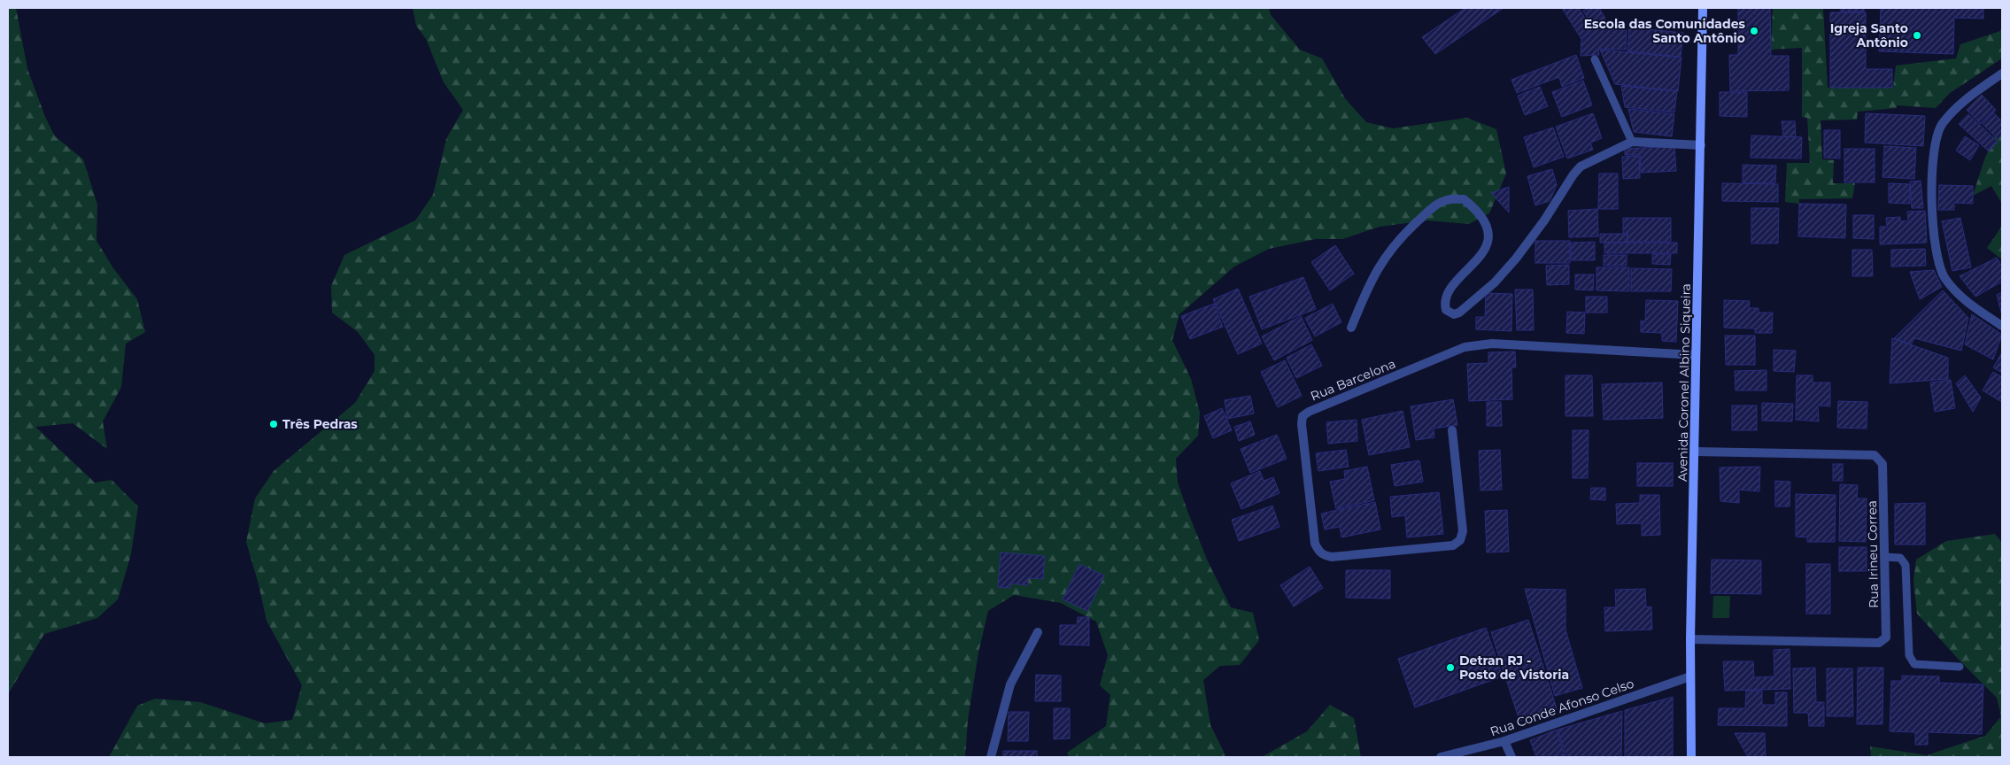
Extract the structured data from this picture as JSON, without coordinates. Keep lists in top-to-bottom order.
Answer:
{
  "streets": {
    "main road": ["Avenida Coronel Albino Siqueira"],
    "street": ["Rua Barcelona", "Rua Irineu Correa", "Rua Conde Afonso Celso"]
  },
  "crossings": [
    ["Rua Barcelona", "Avenida Coronel Albino Siqueira"],
    ["Avenida Coronel Albino Siqueira", "Rua Irineu Correa"],
    ["Avenida Coronel Albino Siqueira", "Rua Conde Afonso Celso"]
  ],
  "places": [
    "Escola das Comunidades Santo Antônio",
    "Igreja Santo Antônio",
    "Três Pedras",
    "Detran RJ - Posto de Vistoria"
  ]
}
